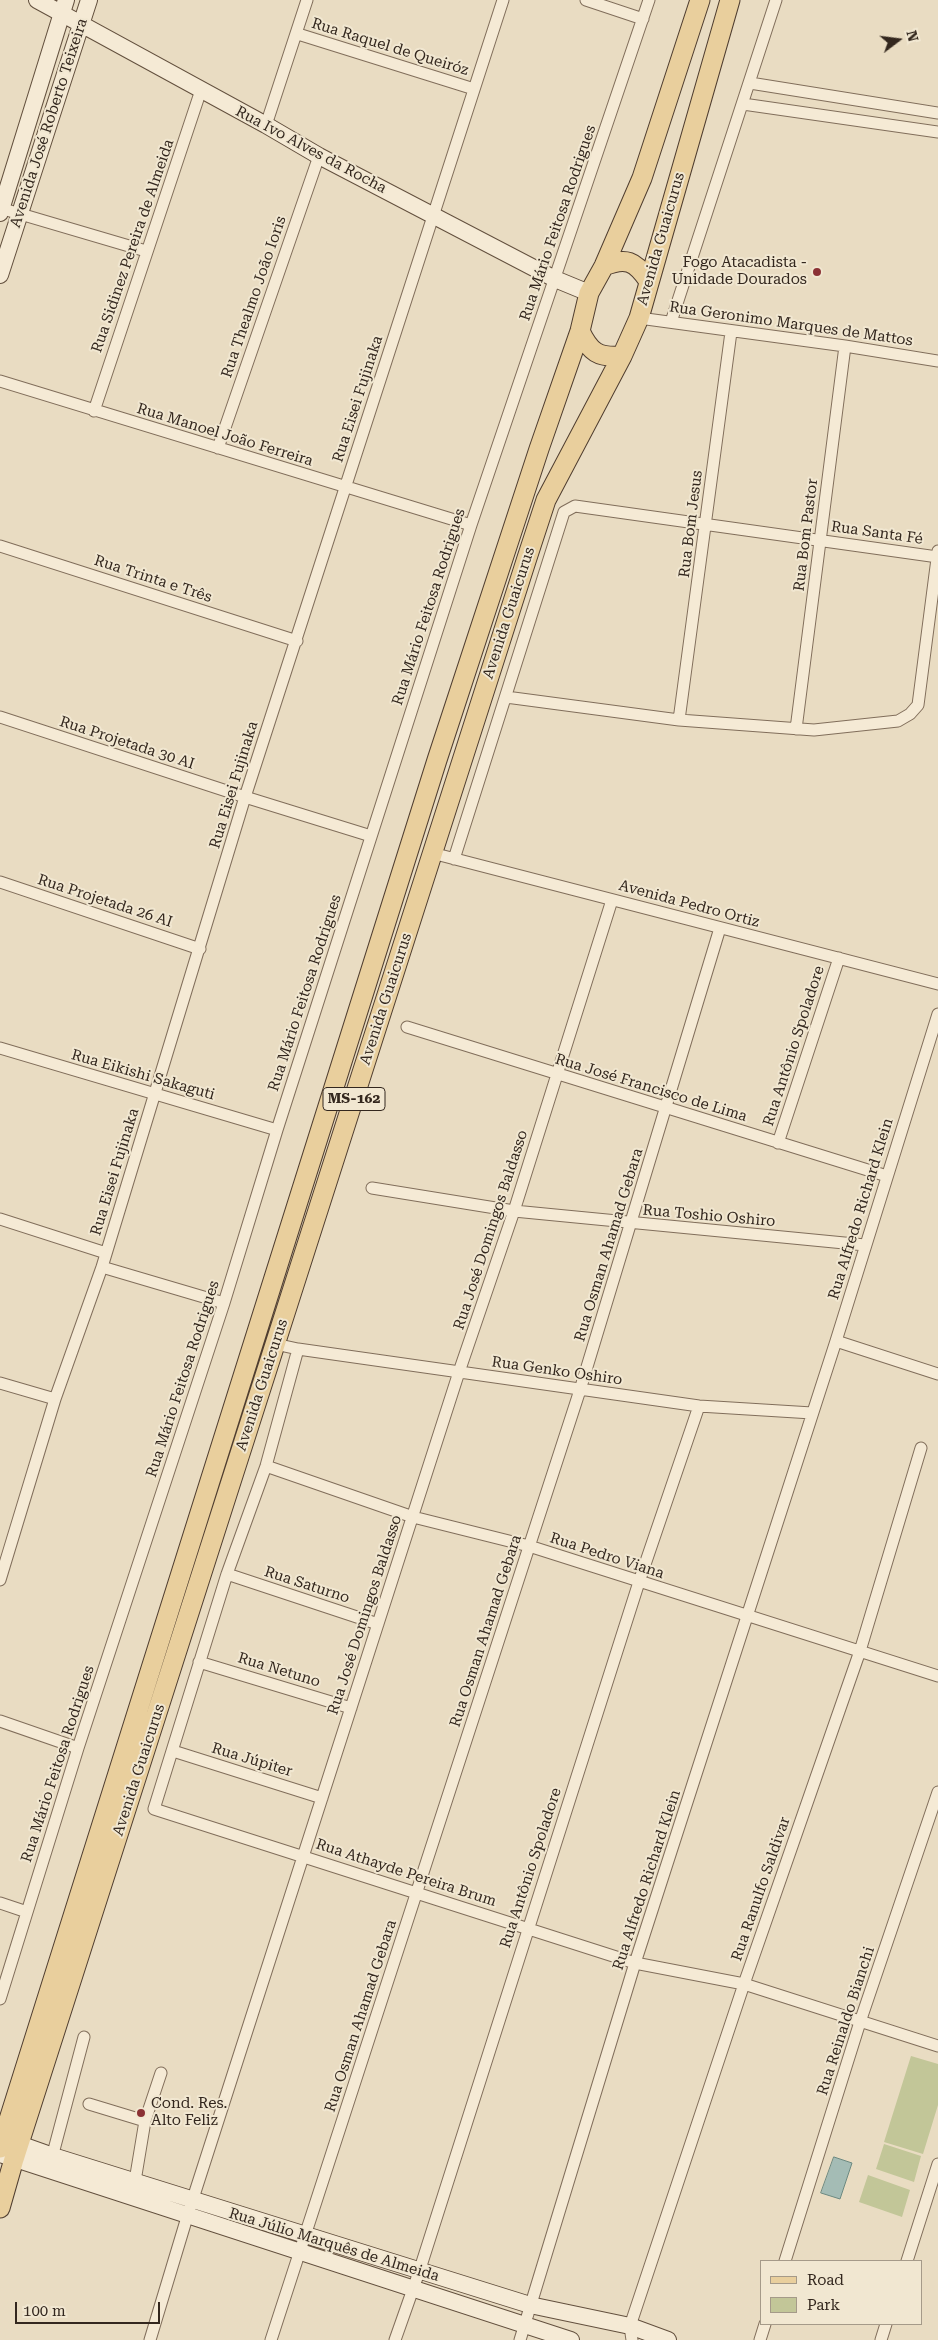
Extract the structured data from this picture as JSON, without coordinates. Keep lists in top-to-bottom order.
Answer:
{
  "streets": {
    "main road": ["Avenida Guaicurus", "MS-162"],
    "street": [
      "Rua Raquel de Queiróz",
      "Avenida José Roberto Teixeira",
      "Rua Ivo Alves da Rocha",
      "Rua Mário Feitosa Rodrigues",
      "Rua Sidinez Pereira de Almeida",
      "Rua Thealmo João Ioris",
      "Rua Geronimo Marques de Mattos",
      "Rua Eisei Fujinaka",
      "Rua Manoel João Ferreira",
      "Rua Bom Jesus",
      "Rua Santa Fé",
      "Rua Bom Pastor",
      "Rua Trinta e Três",
      "Rua Projetada 30 AI",
      "Rua Projetada 26 AI",
      "Avenida Pedro Ortiz",
      "Rua Antônio Spoladore",
      "Rua Eikishi Sakaguti",
      "Rua José Francisco de Lima",
      "Rua Alfredo Richard Klein",
      "Rua Toshio Oshiro",
      "Rua José Domingos Baldasso",
      "Rua Osman Ahamad Gebara",
      "Rua Genko Oshiro",
      "Rua Pedro Viana",
      "Rua Saturno",
      "Rua Netuno",
      "Rua Júpiter",
      "Rua Athayde Pereira Brum",
      "Rua Ranulfo Saldivar",
      "Rua Reinaldo Bianchi",
      "Rua Júlio Marquês de Almeida"
    ]
  },
  "crossings": [
    ["Rua Raquel de Queiróz", "Rua Eisei Fujinaka"],
    ["Avenida José Roberto Teixeira", "Rua Ivo Alves da Rocha"],
    ["Rua Ivo Alves da Rocha", "Rua Mário Feitosa Rodrigues"],
    ["Rua Ivo Alves da Rocha", "Avenida Guaicurus"],
    ["Rua Ivo Alves da Rocha", "Rua Sidinez Pereira de Almeida"],
    ["Rua Ivo Alves da Rocha", "Rua Thealmo João Ioris"],
    ["Rua Ivo Alves da Rocha", "Rua Eisei Fujinaka"],
    ["Rua Mário Feitosa Rodrigues", "Rua Manoel João Ferreira"],
    ["Rua Mário Feitosa Rodrigues", "Rua Projetada 30 AI"],
    ["Rua Mário Feitosa Rodrigues", "Rua Eikishi Sakaguti"],
    ["Avenida Guaicurus", "Rua Geronimo Marques de Mattos"],
    ["Avenida Guaicurus", "Avenida Pedro Ortiz"],
    ["Avenida Guaicurus", "Rua Genko Oshiro"],
    ["Avenida Guaicurus", "Rua Júlio Marquês de Almeida"],
    ["Rua Sidinez Pereira de Almeida", "Rua Manoel João Ferreira"],
    ["Rua Thealmo João Ioris", "Rua Manoel João Ferreira"],
    ["Rua Geronimo Marques de Mattos", "Rua Bom Jesus"],
    ["Rua Geronimo Marques de Mattos", "Rua Bom Pastor"],
    ["Rua Eisei Fujinaka", "Rua Manoel João Ferreira"],
    ["Rua Eisei Fujinaka", "Rua Trinta e Três"],
    ["Rua Eisei Fujinaka", "Rua Projetada 30 AI"],
    ["Rua Eisei Fujinaka", "Rua Projetada 26 AI"],
    ["Rua Eisei Fujinaka", "Rua Eikishi Sakaguti"],
    ["Rua Bom Jesus", "Rua Santa Fé"],
    ["Rua Santa Fé", "Rua Bom Pastor"],
    ["Avenida Pedro Ortiz", "Rua Antônio Spoladore"],
    ["Avenida Pedro Ortiz", "Rua José Domingos Baldasso"],
    ["Avenida Pedro Ortiz", "Rua Osman Ahamad Gebara"],
    ["Rua Antônio Spoladore", "Rua José Francisco de Lima"],
    ["Rua Antônio Spoladore", "Rua Genko Oshiro"],
    ["Rua Antônio Spoladore", "Rua Pedro Viana"],
    ["Rua Antônio Spoladore", "Rua Athayde Pereira Brum"],
    ["Rua Antônio Spoladore", "Rua Júlio Marquês de Almeida"],
    ["Rua José Francisco de Lima", "Rua Alfredo Richard Klein"],
    ["Rua José Francisco de Lima", "Rua José Domingos Baldasso"],
    ["Rua José Francisco de Lima", "Rua Osman Ahamad Gebara"],
    ["Rua Alfredo Richard Klein", "Rua Toshio Oshiro"],
    ["Rua Alfredo Richard Klein", "Rua Genko Oshiro"],
    ["Rua Alfredo Richard Klein", "Rua Pedro Viana"],
    ["Rua Alfredo Richard Klein", "Rua Athayde Pereira Brum"],
    ["Rua Alfredo Richard Klein", "Rua Júlio Marquês de Almeida"],
    ["Rua Toshio Oshiro", "Rua José Domingos Baldasso"],
    ["Rua Toshio Oshiro", "Rua Osman Ahamad Gebara"],
    ["Rua José Domingos Baldasso", "Rua Genko Oshiro"],
    ["Rua José Domingos Baldasso", "Rua Pedro Viana"],
    ["Rua José Domingos Baldasso", "Rua Saturno"],
    ["Rua José Domingos Baldasso", "Rua Netuno"],
    ["Rua José Domingos Baldasso", "Rua Júpiter"],
    ["Rua José Domingos Baldasso", "Rua Athayde Pereira Brum"],
    ["Rua José Domingos Baldasso", "Rua Júlio Marquês de Almeida"],
    ["Rua Osman Ahamad Gebara", "Rua Genko Oshiro"],
    ["Rua Osman Ahamad Gebara", "Rua Pedro Viana"],
    ["Rua Osman Ahamad Gebara", "Rua Athayde Pereira Brum"],
    ["Rua Osman Ahamad Gebara", "Rua Júlio Marquês de Almeida"],
    ["Rua Pedro Viana", "Rua Ranulfo Saldivar"],
    ["Rua Júpiter", "Rua Athayde Pereira Brum"],
    ["Rua Athayde Pereira Brum", "Rua Ranulfo Saldivar"],
    ["Rua Athayde Pereira Brum", "Rua Reinaldo Bianchi"],
    ["Rua Ranulfo Saldivar", "Rua Júlio Marquês de Almeida"]
  ],
  "places": ["Fogo Atacadista - Unidade Dourados", "Cond. Res. Alto Feliz"],
  "legend": ["Road", "Park"],
  "scale_bar": "100 m",
  "north": "right"
}
